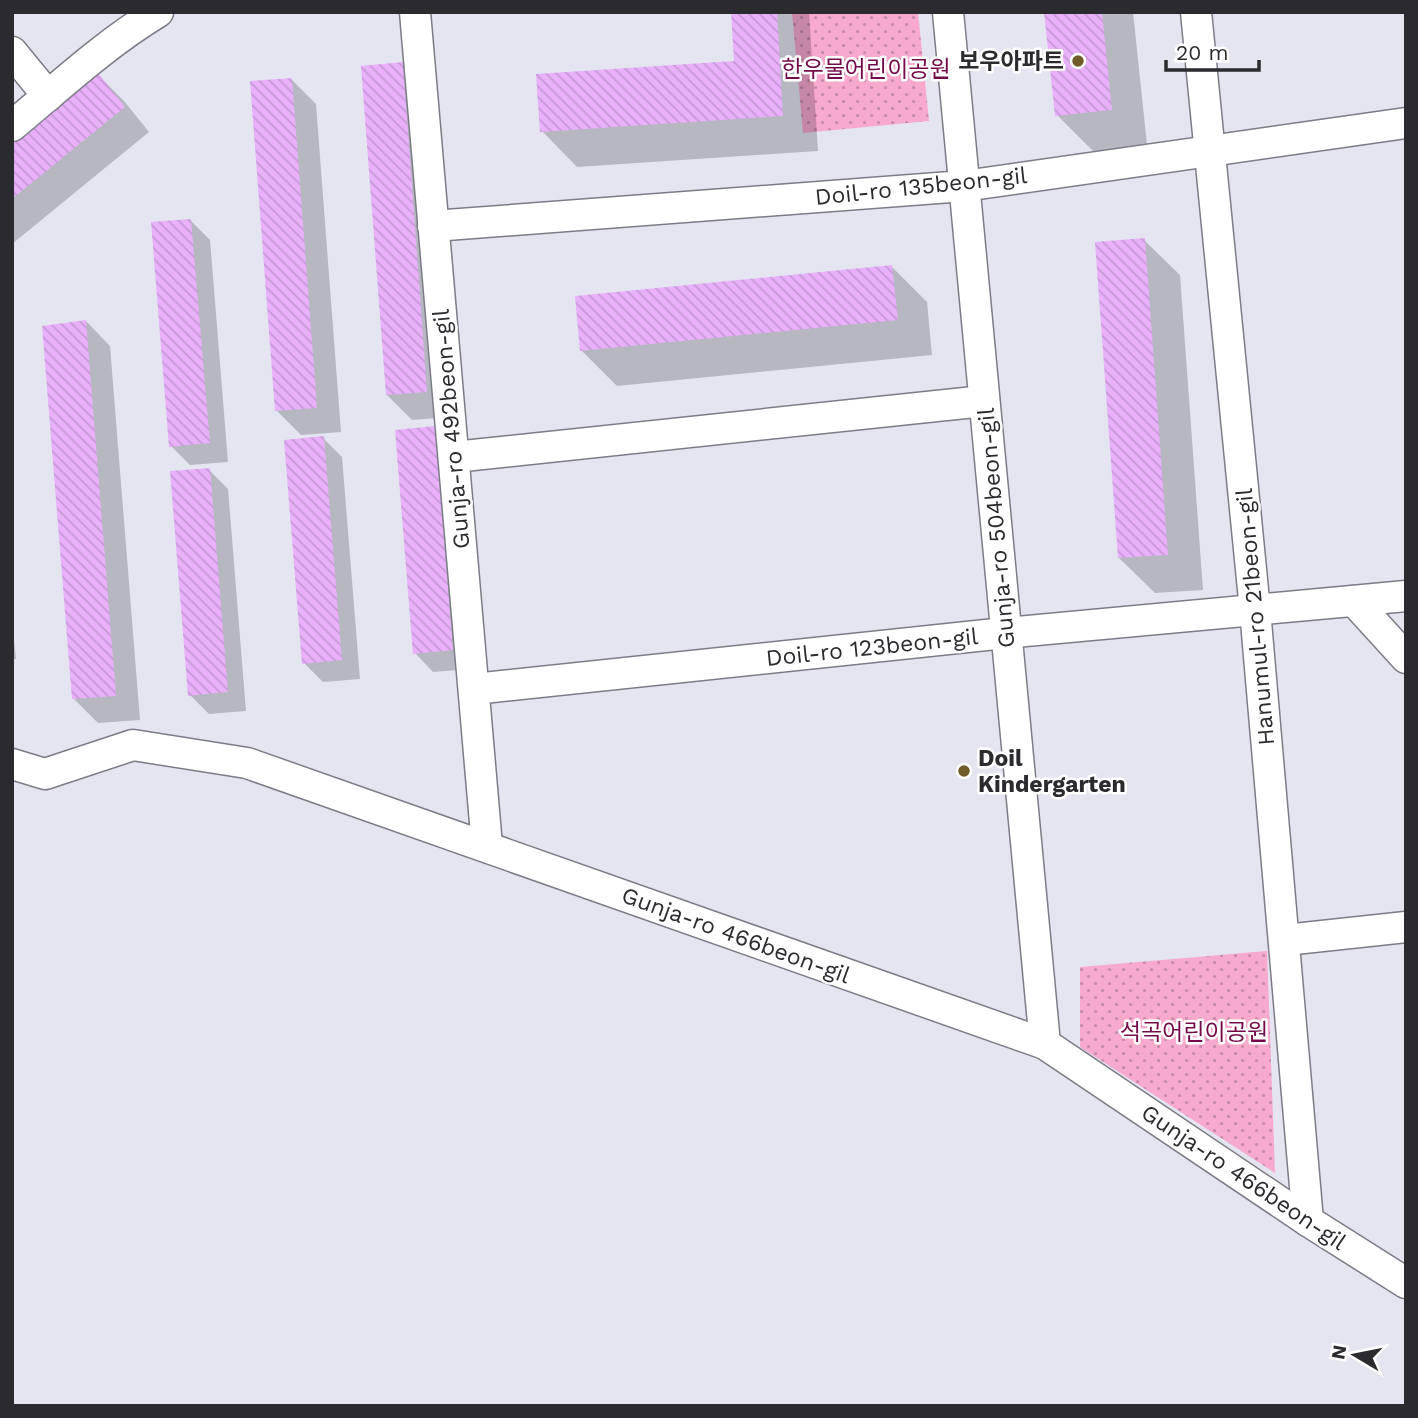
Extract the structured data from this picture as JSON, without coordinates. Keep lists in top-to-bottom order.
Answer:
{
  "streets": {
    "street": [
      "Doil-ro 135beon-gil",
      "Gunja-ro 492beon-gil",
      "Gunja-ro 504beon-gil",
      "Hanumul-ro 21beon-gil",
      "Doil-ro 123beon-gil",
      "Gunja-ro 466beon-gil"
    ]
  },
  "crossings": [
    ["Doil-ro 135beon-gil", "Gunja-ro 492beon-gil"],
    ["Doil-ro 135beon-gil", "Gunja-ro 504beon-gil"],
    ["Doil-ro 135beon-gil", "Hanumul-ro 21beon-gil"],
    ["Gunja-ro 492beon-gil", "Doil-ro 123beon-gil"],
    ["Gunja-ro 492beon-gil", "Gunja-ro 466beon-gil"],
    ["Gunja-ro 504beon-gil", "Doil-ro 123beon-gil"],
    ["Gunja-ro 504beon-gil", "Gunja-ro 466beon-gil"],
    ["Hanumul-ro 21beon-gil", "Doil-ro 123beon-gil"],
    ["Hanumul-ro 21beon-gil", "Gunja-ro 466beon-gil"]
  ],
  "parks": ["한우물어린이공원", "석곡어린이공원"],
  "places": ["보우아파트", "Doil Kindergarten"],
  "scale_bar": "20 m",
  "north": "left"
}
